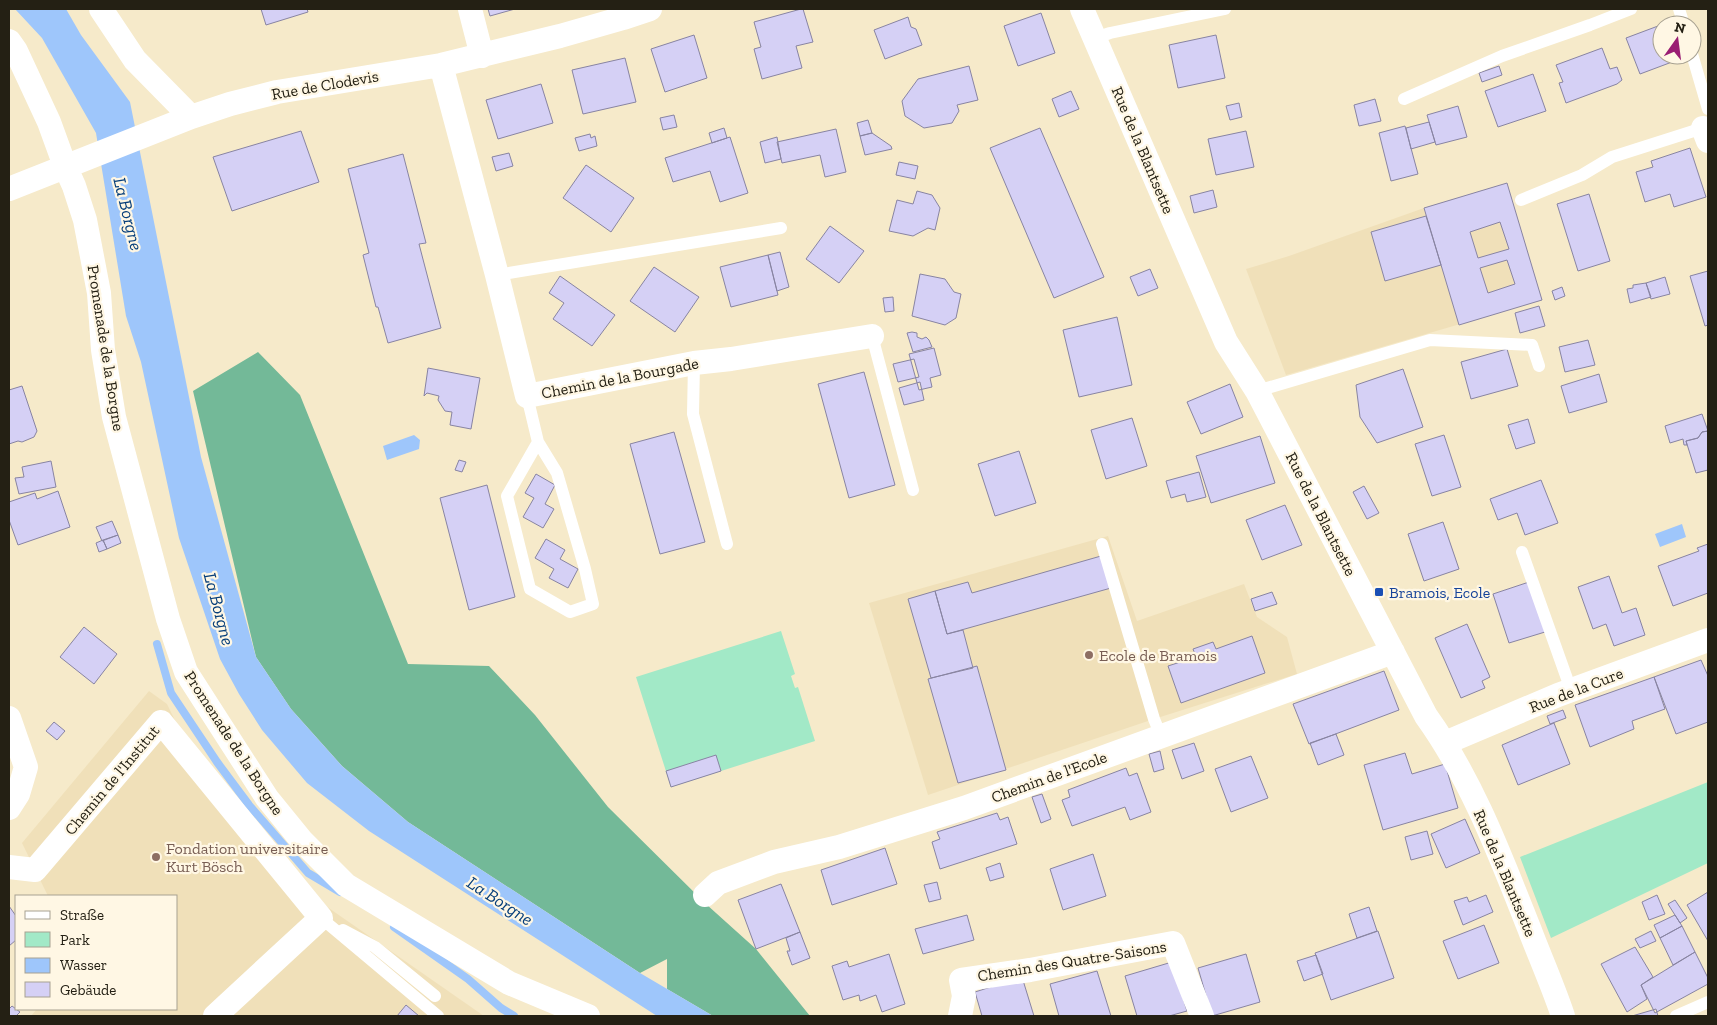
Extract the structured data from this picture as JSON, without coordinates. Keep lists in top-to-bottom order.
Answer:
{
  "streets": {
    "street": [
      "Rue de Clodevis",
      "Rue de la Blantsette",
      "Promenade de la Borgne",
      "Chemin de la Bourgade",
      "Rue de la Cure",
      "Chemin de l'Ecole",
      "Chemin de l'Institut",
      "Chemin des Quatre-Saisons"
    ]
  },
  "crossings": [
    ["Rue de Clodevis", "Promenade de la Borgne"],
    ["Rue de Clodevis", "Chemin de la Bourgade"],
    ["Rue de la Blantsette", "Rue de la Cure"],
    ["Rue de la Blantsette", "Chemin de l'Ecole"]
  ],
  "water": ["La Borgne"],
  "places": {
    "transit": ["Bramois, Ecole"],
    "other": ["Ecole de Bramois", "Fondation universitaire Kurt Bösch"]
  },
  "legend": [
    "Straße",
    "Park",
    "Wasser",
    "Gebäude"
  ],
  "north": "top"
}
